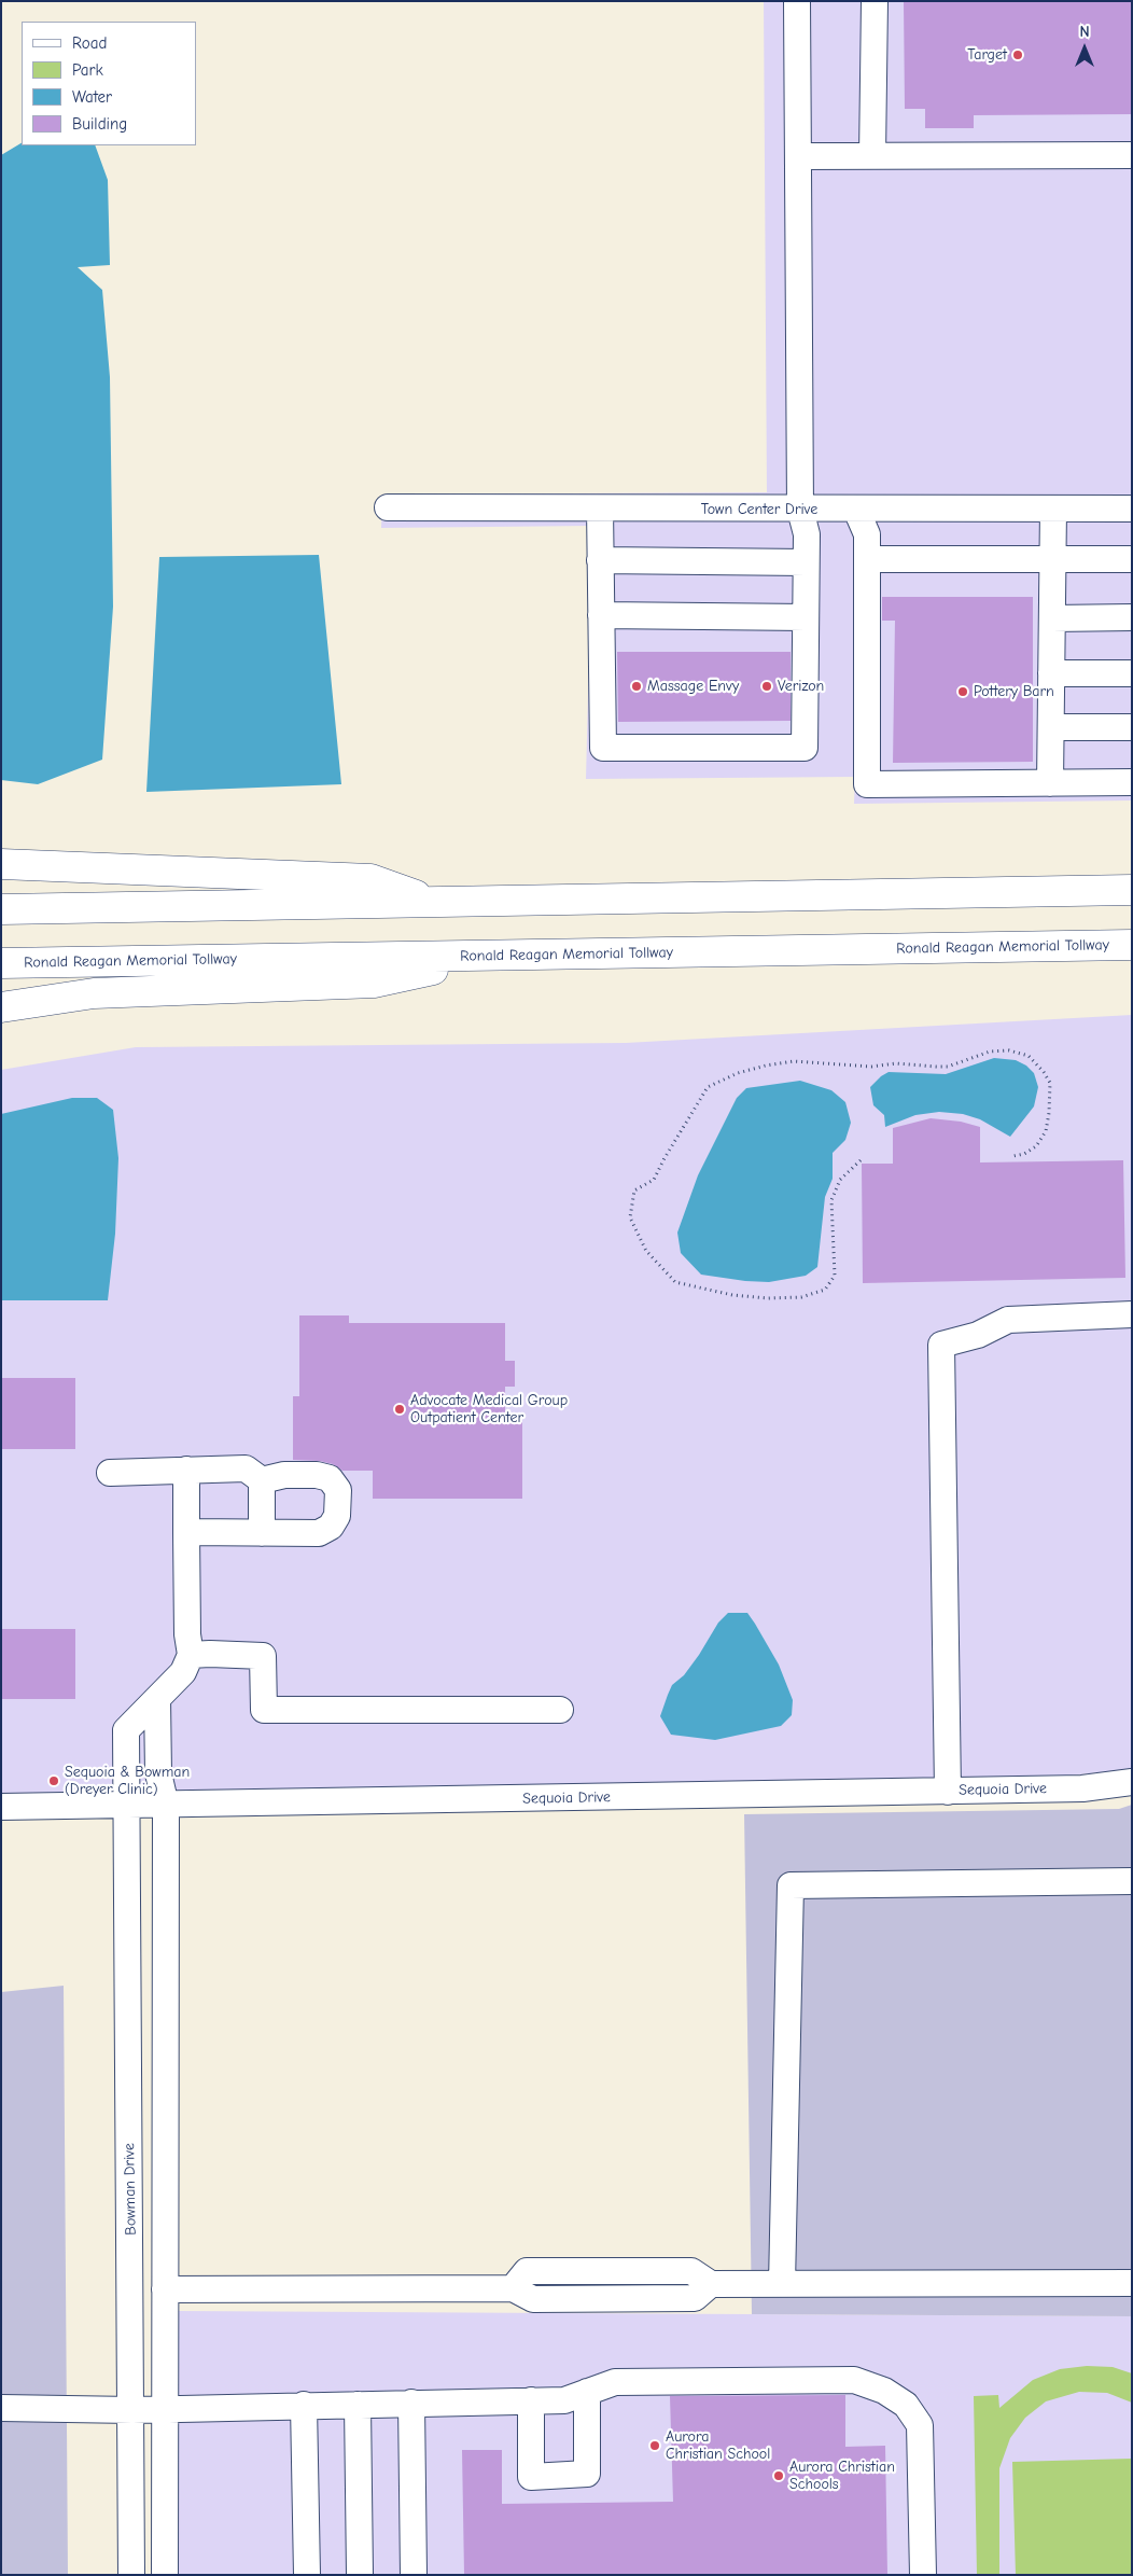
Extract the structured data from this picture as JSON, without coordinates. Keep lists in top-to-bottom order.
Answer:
{
  "streets": {
    "highway": ["Ronald Reagan Memorial Tollway"],
    "street": ["Town Center Drive", "Sequoia Drive", "Bowman Drive"]
  },
  "crossings": [
    ["Sequoia Drive", "Bowman Drive"]
  ],
  "places": [
    "Target",
    "Massage Envy",
    "Verizon",
    "Pottery Barn",
    "Advocate Medical Group Outpatient Center",
    "Sequoia & Bowman (Dreyer Clinic)",
    "Aurora Christian School",
    "Aurora Christian Schools"
  ],
  "legend": [
    "Road",
    "Park",
    "Water",
    "Building"
  ],
  "north": "top"
}
